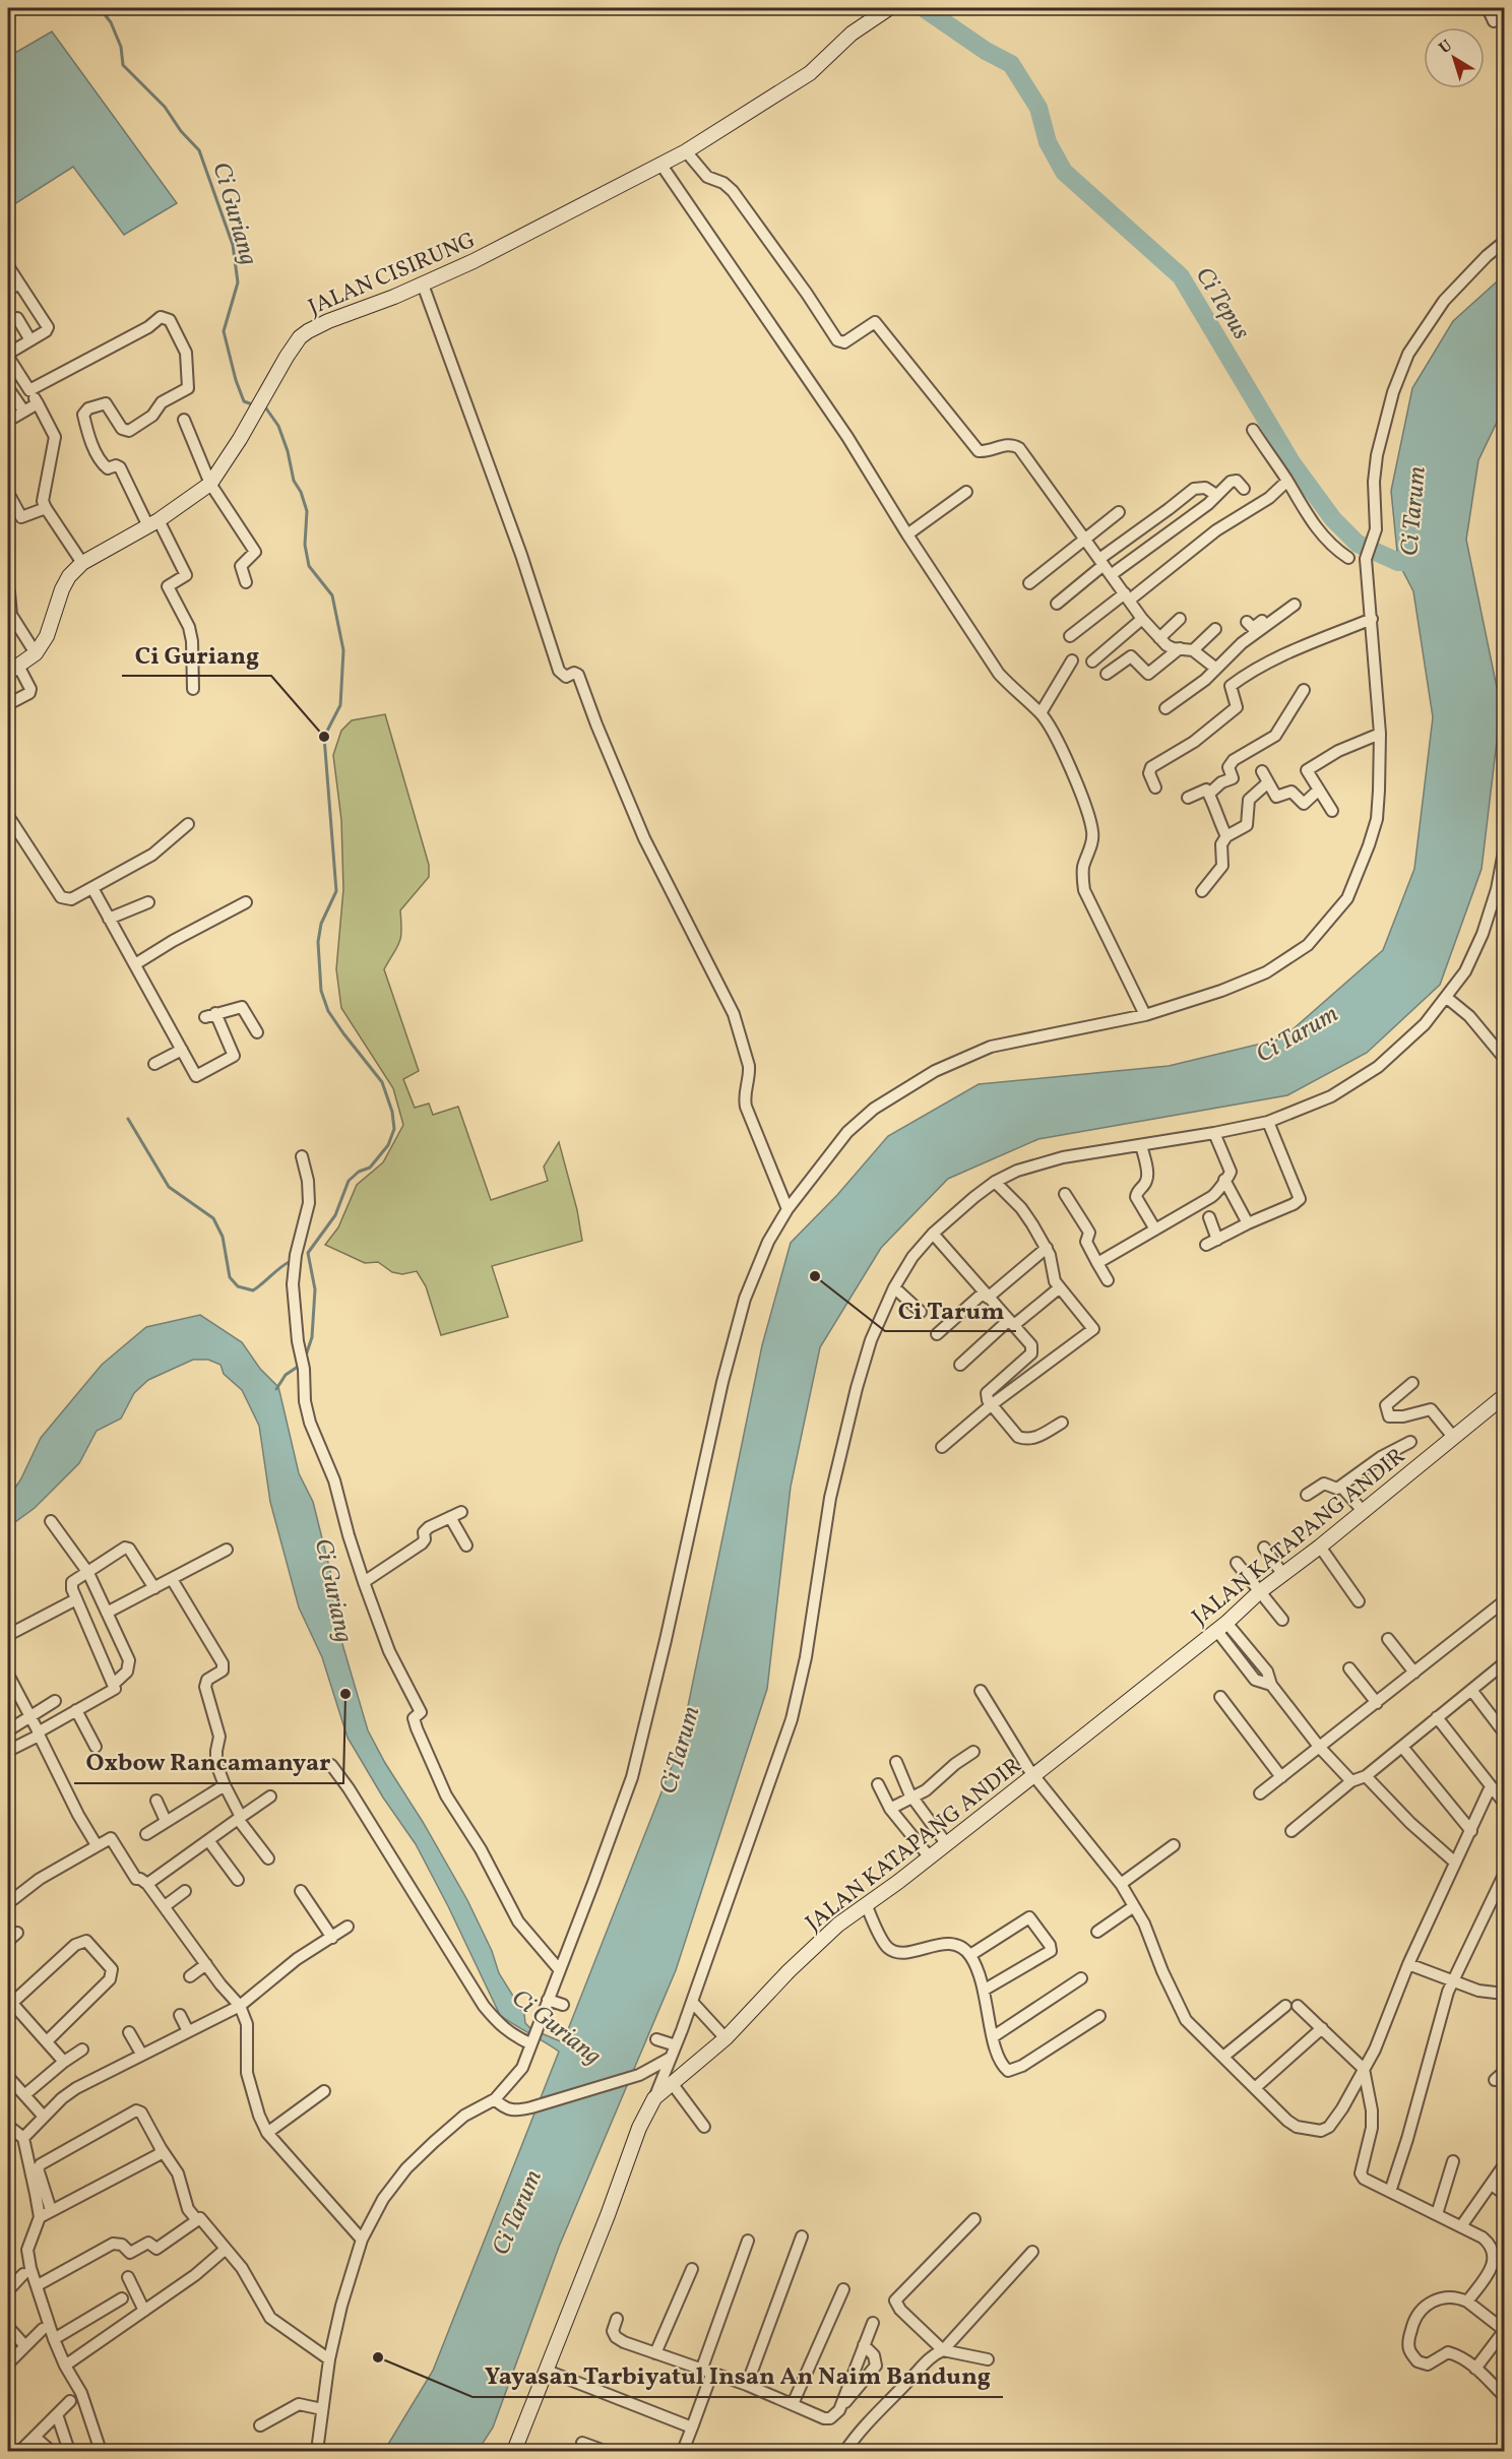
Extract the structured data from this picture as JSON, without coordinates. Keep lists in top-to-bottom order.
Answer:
{
  "streets": {
    "street": ["JALAN CISIRUNG", "JALAN KATAPANG ANDIR"]
  },
  "water": ["Ci Guriang", "Ci Tepus", "Ci Tarum"],
  "places": [
    "Ci Guriang",
    "Ci Tarum",
    "Oxbow Rancamanyar",
    "Yayasan Tarbiyatul Insan An Naim Bandung"
  ],
  "north": "top left"
}
